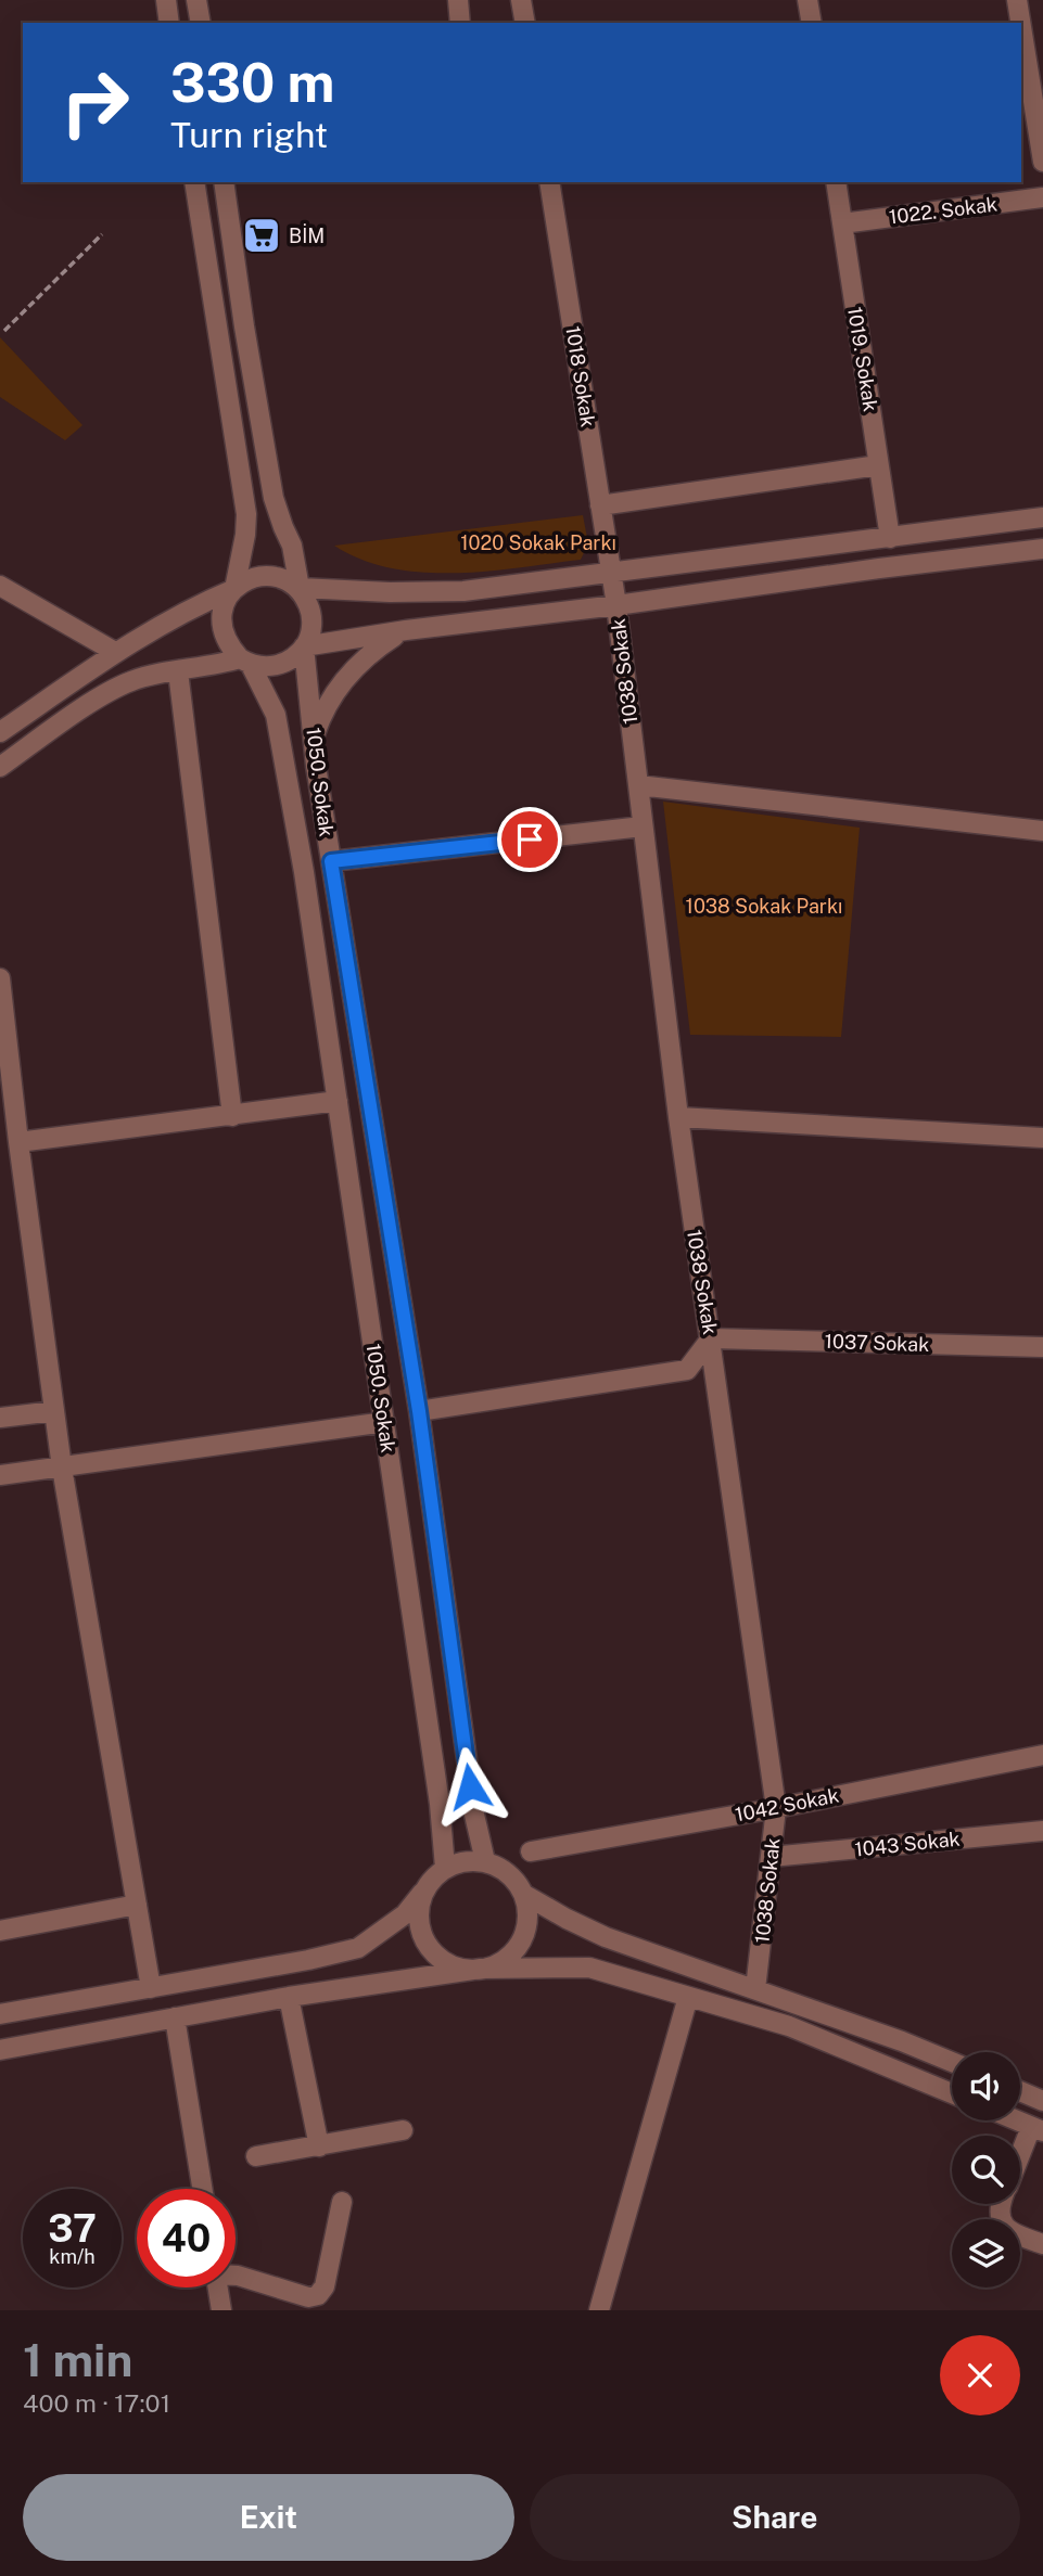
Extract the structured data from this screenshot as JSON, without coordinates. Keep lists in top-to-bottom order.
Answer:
{
  "streets": {
    "street": [
      "1022. Sokak",
      "1019. Sokak",
      "1018 Sokak",
      "1038 Sokak",
      "1050. Sokak",
      "1037 Sokak",
      "1042 Sokak",
      "1043 Sokak"
    ]
  },
  "crossings": [
    ["1022. Sokak", "1019. Sokak"],
    ["1018 Sokak", "1038 Sokak"],
    ["1038 Sokak", "1037 Sokak"],
    ["1038 Sokak", "1042 Sokak"],
    ["1038 Sokak", "1043 Sokak"]
  ],
  "parks": ["1020 Sokak Parkı", "1038 Sokak Parkı"],
  "places": {
    "supermarket": ["BİM"]
  },
  "page": {
    "turn": ["330 m", "Turn right"],
    "speed": "37 km/h",
    "limit": "40",
    "heading": ["1 min", "400 m · 17:01"],
    "buttons": ["Exit", "Share"]
  }
}
